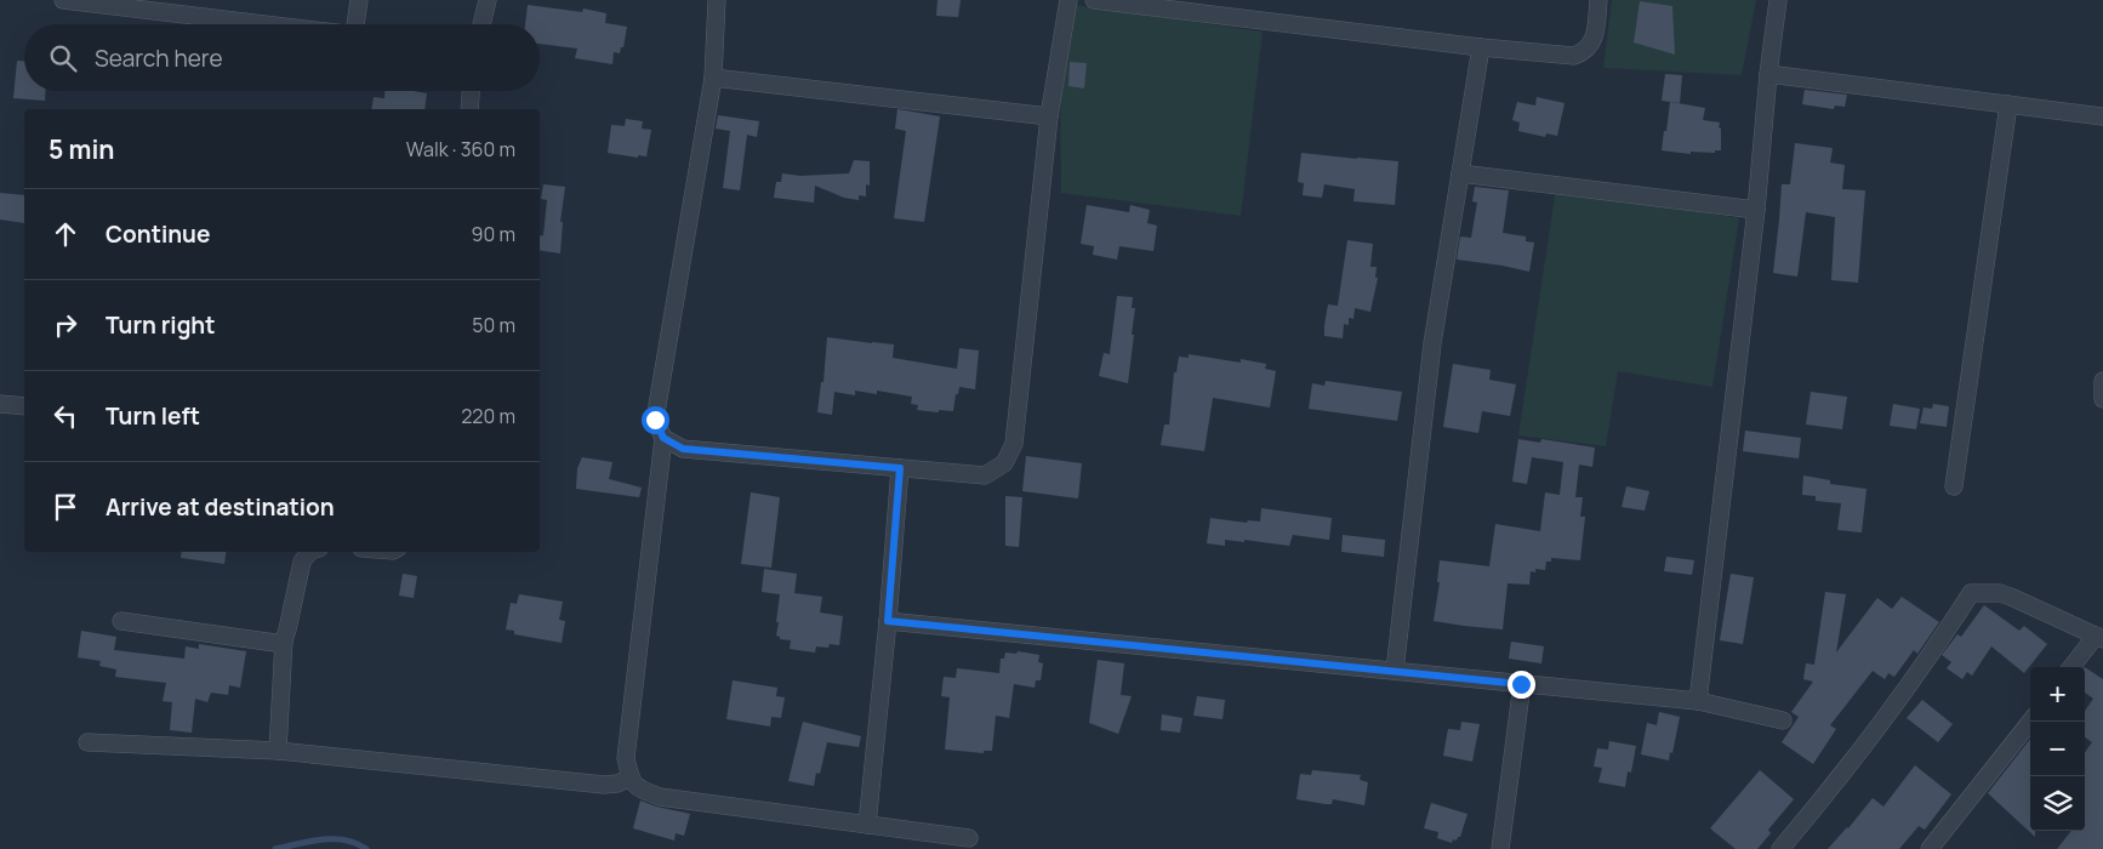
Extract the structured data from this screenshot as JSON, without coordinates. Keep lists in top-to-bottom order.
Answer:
{
  "page": {
    "search": "Search here",
    "heading": ["5 min", "Walk · 360 m"],
    "list": [
      ["Continue", "90 m"],
      ["Turn right", "50 m"],
      ["Turn left", "220 m"],
      "Arrive at destination"
    ],
    "map_buttons": ["+", "−"]
  }
}
